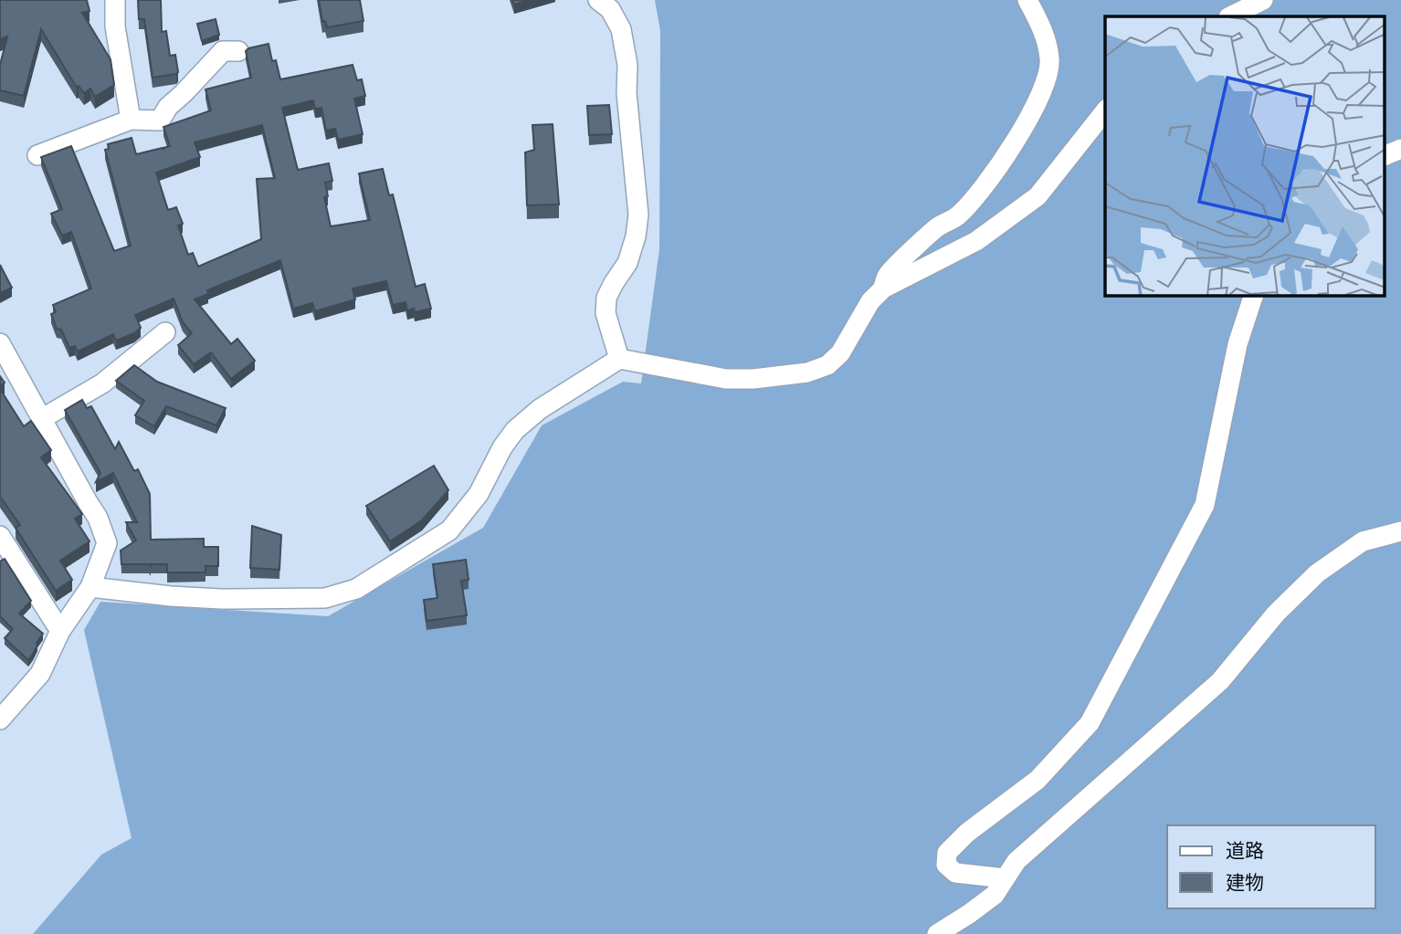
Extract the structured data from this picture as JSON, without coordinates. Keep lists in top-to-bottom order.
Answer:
{
  "legend": ["道路", "建物"]
}
